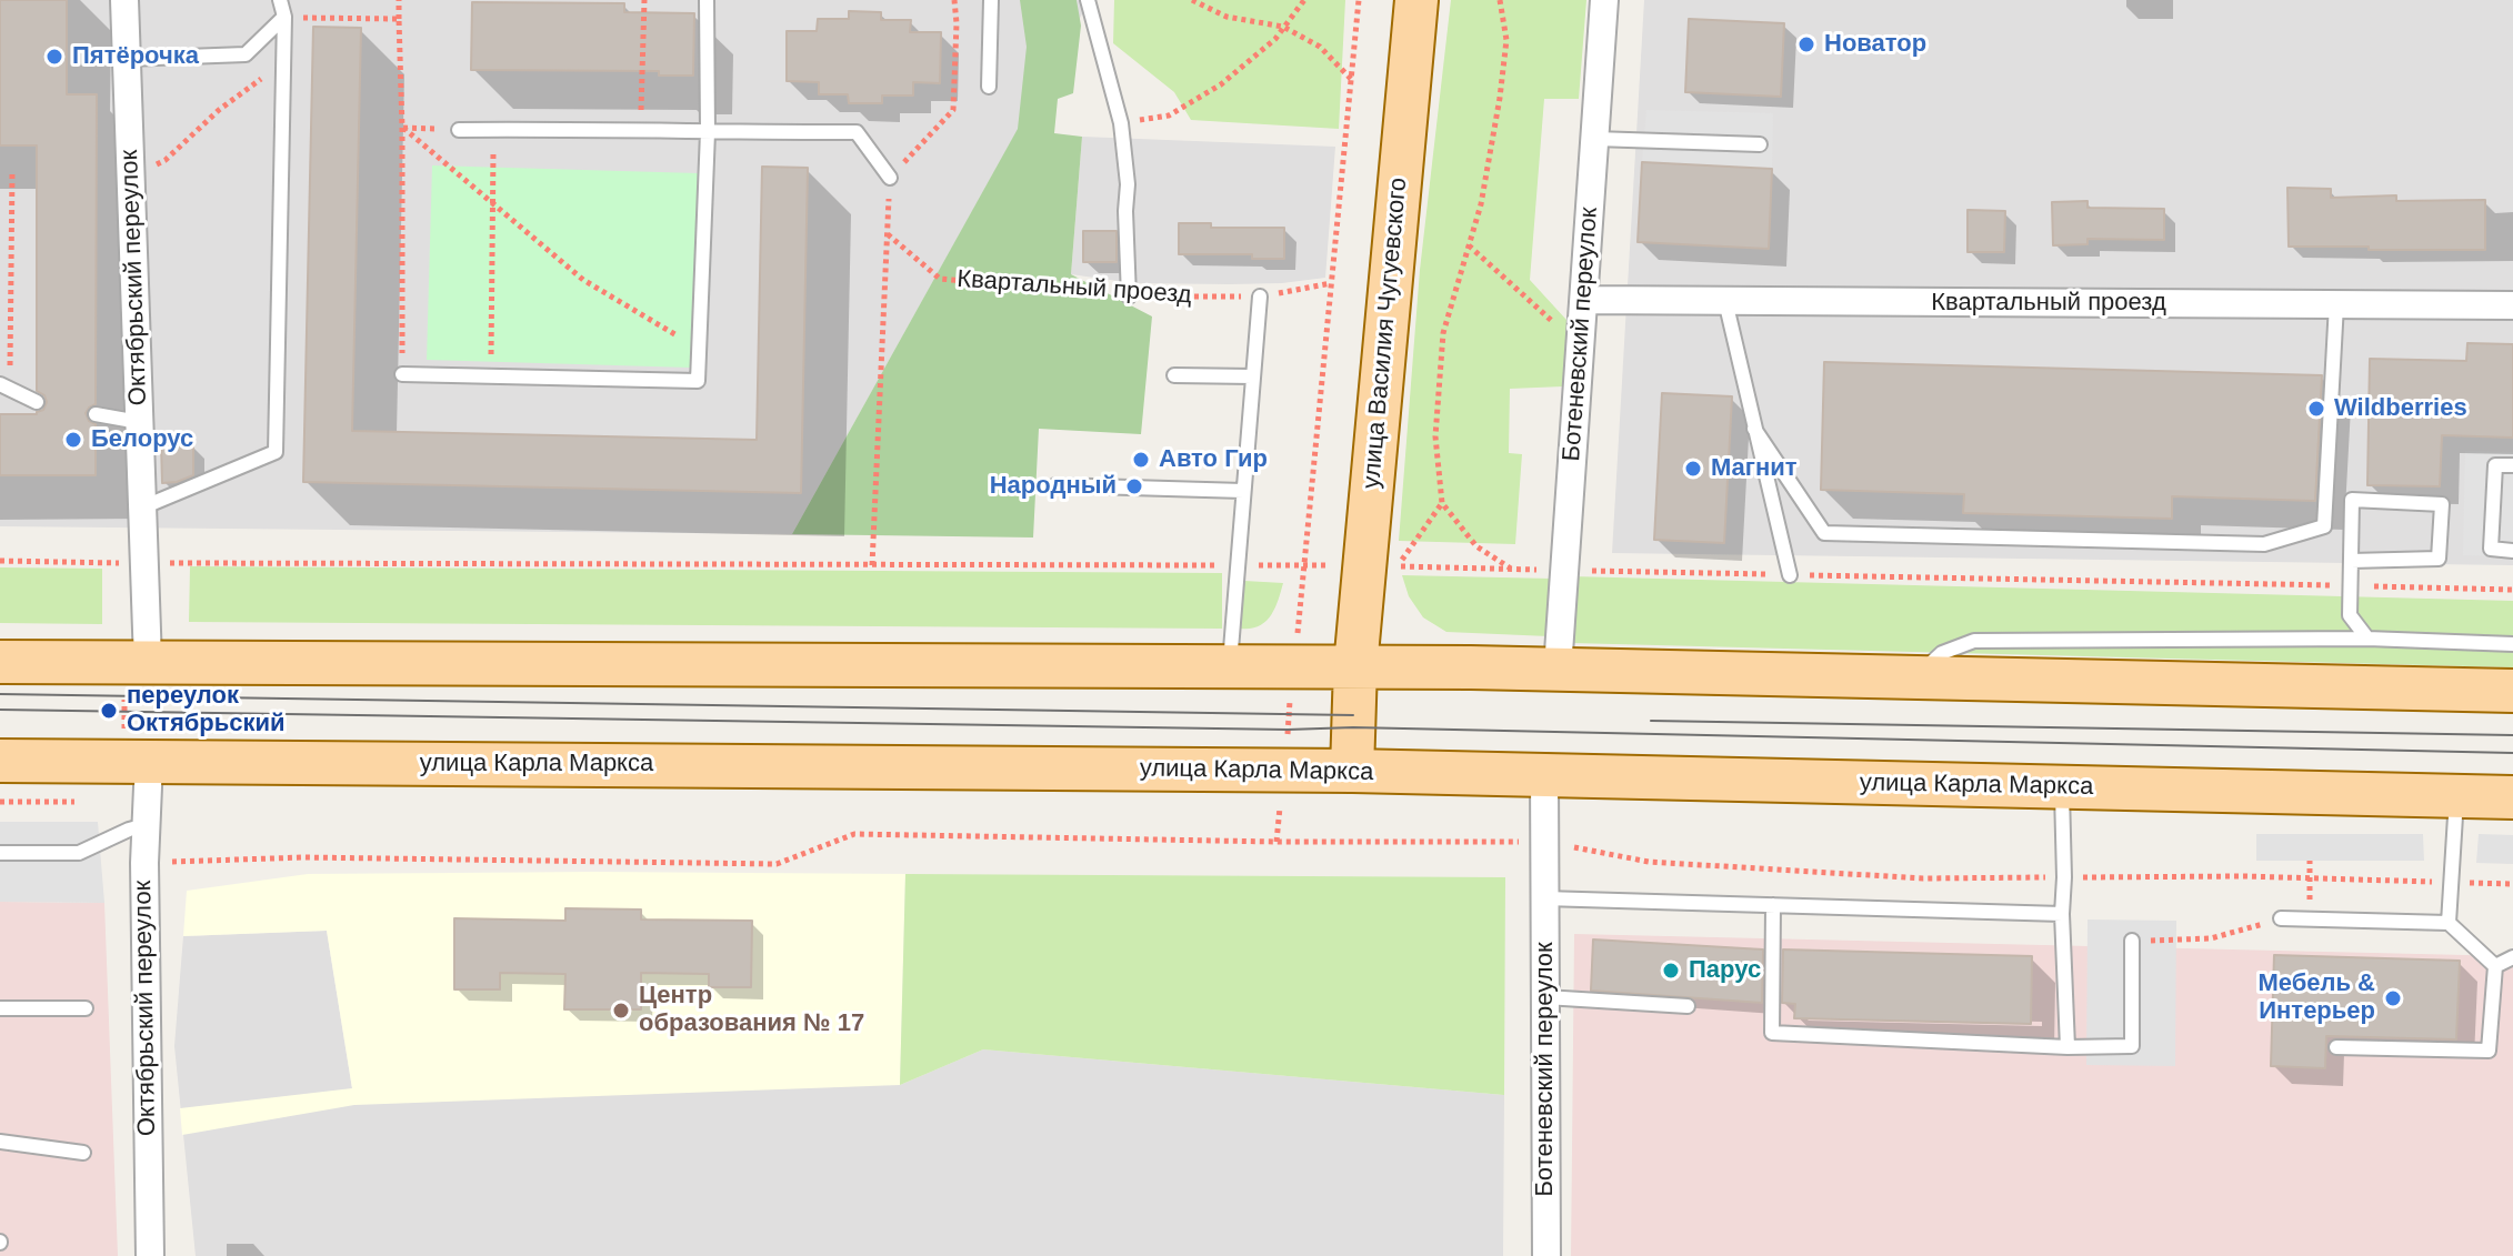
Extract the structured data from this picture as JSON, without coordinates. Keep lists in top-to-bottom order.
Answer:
{
  "streets": {
    "main road": ["улица Василия Чугуевского", "улица Карла Маркса"],
    "street": ["Октябрьский переулок", "Квартальный проезд", "Ботеневский переулок"]
  },
  "crossings": [
    ["Октябрьский переулок", "улица Карла Маркса"],
    ["Квартальный проезд", "Ботеневский переулок"],
    ["улица Василия Чугуевского", "улица Карла Маркса"],
    ["Ботеневский переулок", "улица Карла Маркса"]
  ],
  "places": [
    "Новатор",
    "Пятёрочка",
    "Wildberries",
    "Белорус",
    "Авто Гир",
    "Магнит",
    "Народный",
    "переулок Октябрьский",
    "Парус",
    "Мебель & Интерьер",
    "Центр образования № 17"
  ]
}
